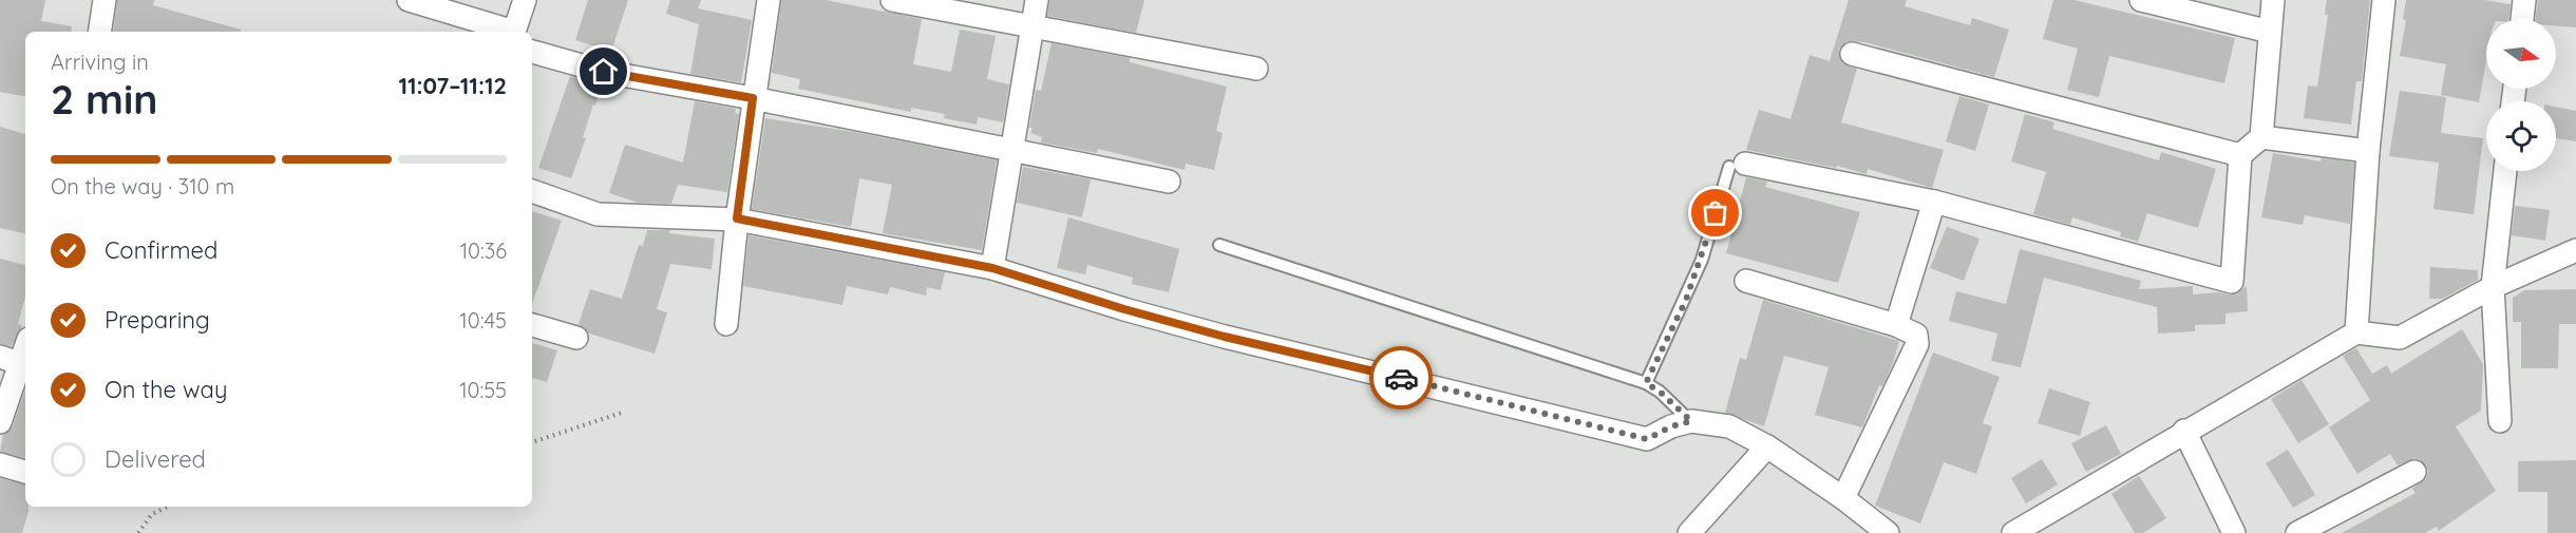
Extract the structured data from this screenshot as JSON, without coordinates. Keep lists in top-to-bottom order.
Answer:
{
  "north": "right",
  "page": {
    "heading": ["2 min", "Arriving in", "11:07–11:12"],
    "bar": "On the way · 310 m",
    "list": [
      ["Confirmed", "10:36"],
      ["Preparing", "10:45"],
      ["On the way", "10:55"],
      "Delivered"
    ]
  }
}
